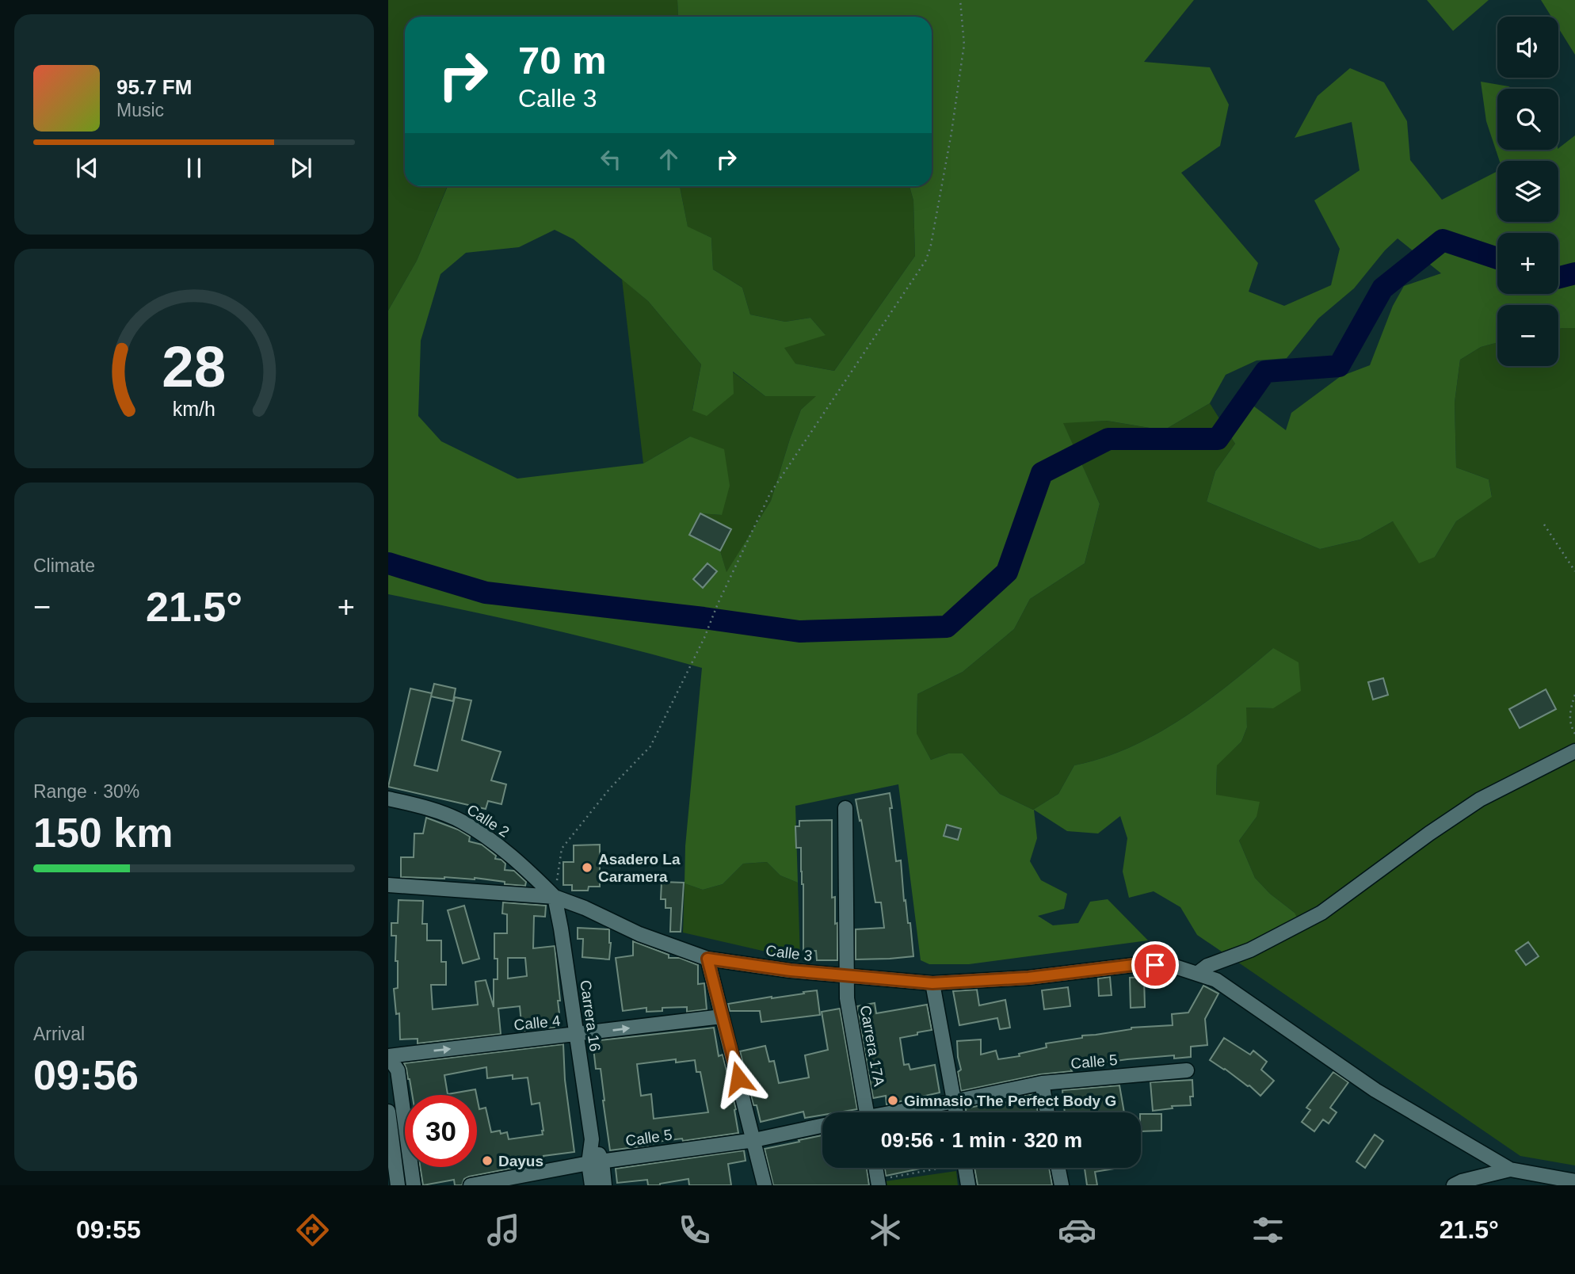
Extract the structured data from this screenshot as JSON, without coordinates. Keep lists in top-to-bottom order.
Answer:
{
  "streets": {
    "street": [
      "Calle 2",
      "Calle 3",
      "Carrera 16",
      "Calle 4",
      "Carrera 17A",
      "Calle 5"
    ]
  },
  "crossings": [
    ["Calle 2", "Calle 3"],
    ["Calle 2", "Carrera 16"],
    ["Calle 3", "Carrera 16"],
    ["Calle 3", "Carrera 17A"],
    ["Carrera 16", "Calle 4"],
    ["Carrera 16", "Calle 5"]
  ],
  "one_way": ["Calle 4"],
  "places": ["Asadero La Caramera", "Gimnasio The Perfect Body G", "Dayus"],
  "page": {
    "map_buttons": ["+", "−"],
    "turn": ["70 m", "Calle 3"],
    "song": ["95.7 FM", "Music"],
    "tile": [
      "Climate",
      ["Range · 30%", "150 km"],
      ["Arrival", "09:56"]
    ],
    "heat": ["−", "21.5°", "+"],
    "limit": "30",
    "trip": "09:56 · 1 min · 320 m",
    "tabs": ["09:55", "21.5°"],
    "gauge": ["28", "km/h"]
  }
}
